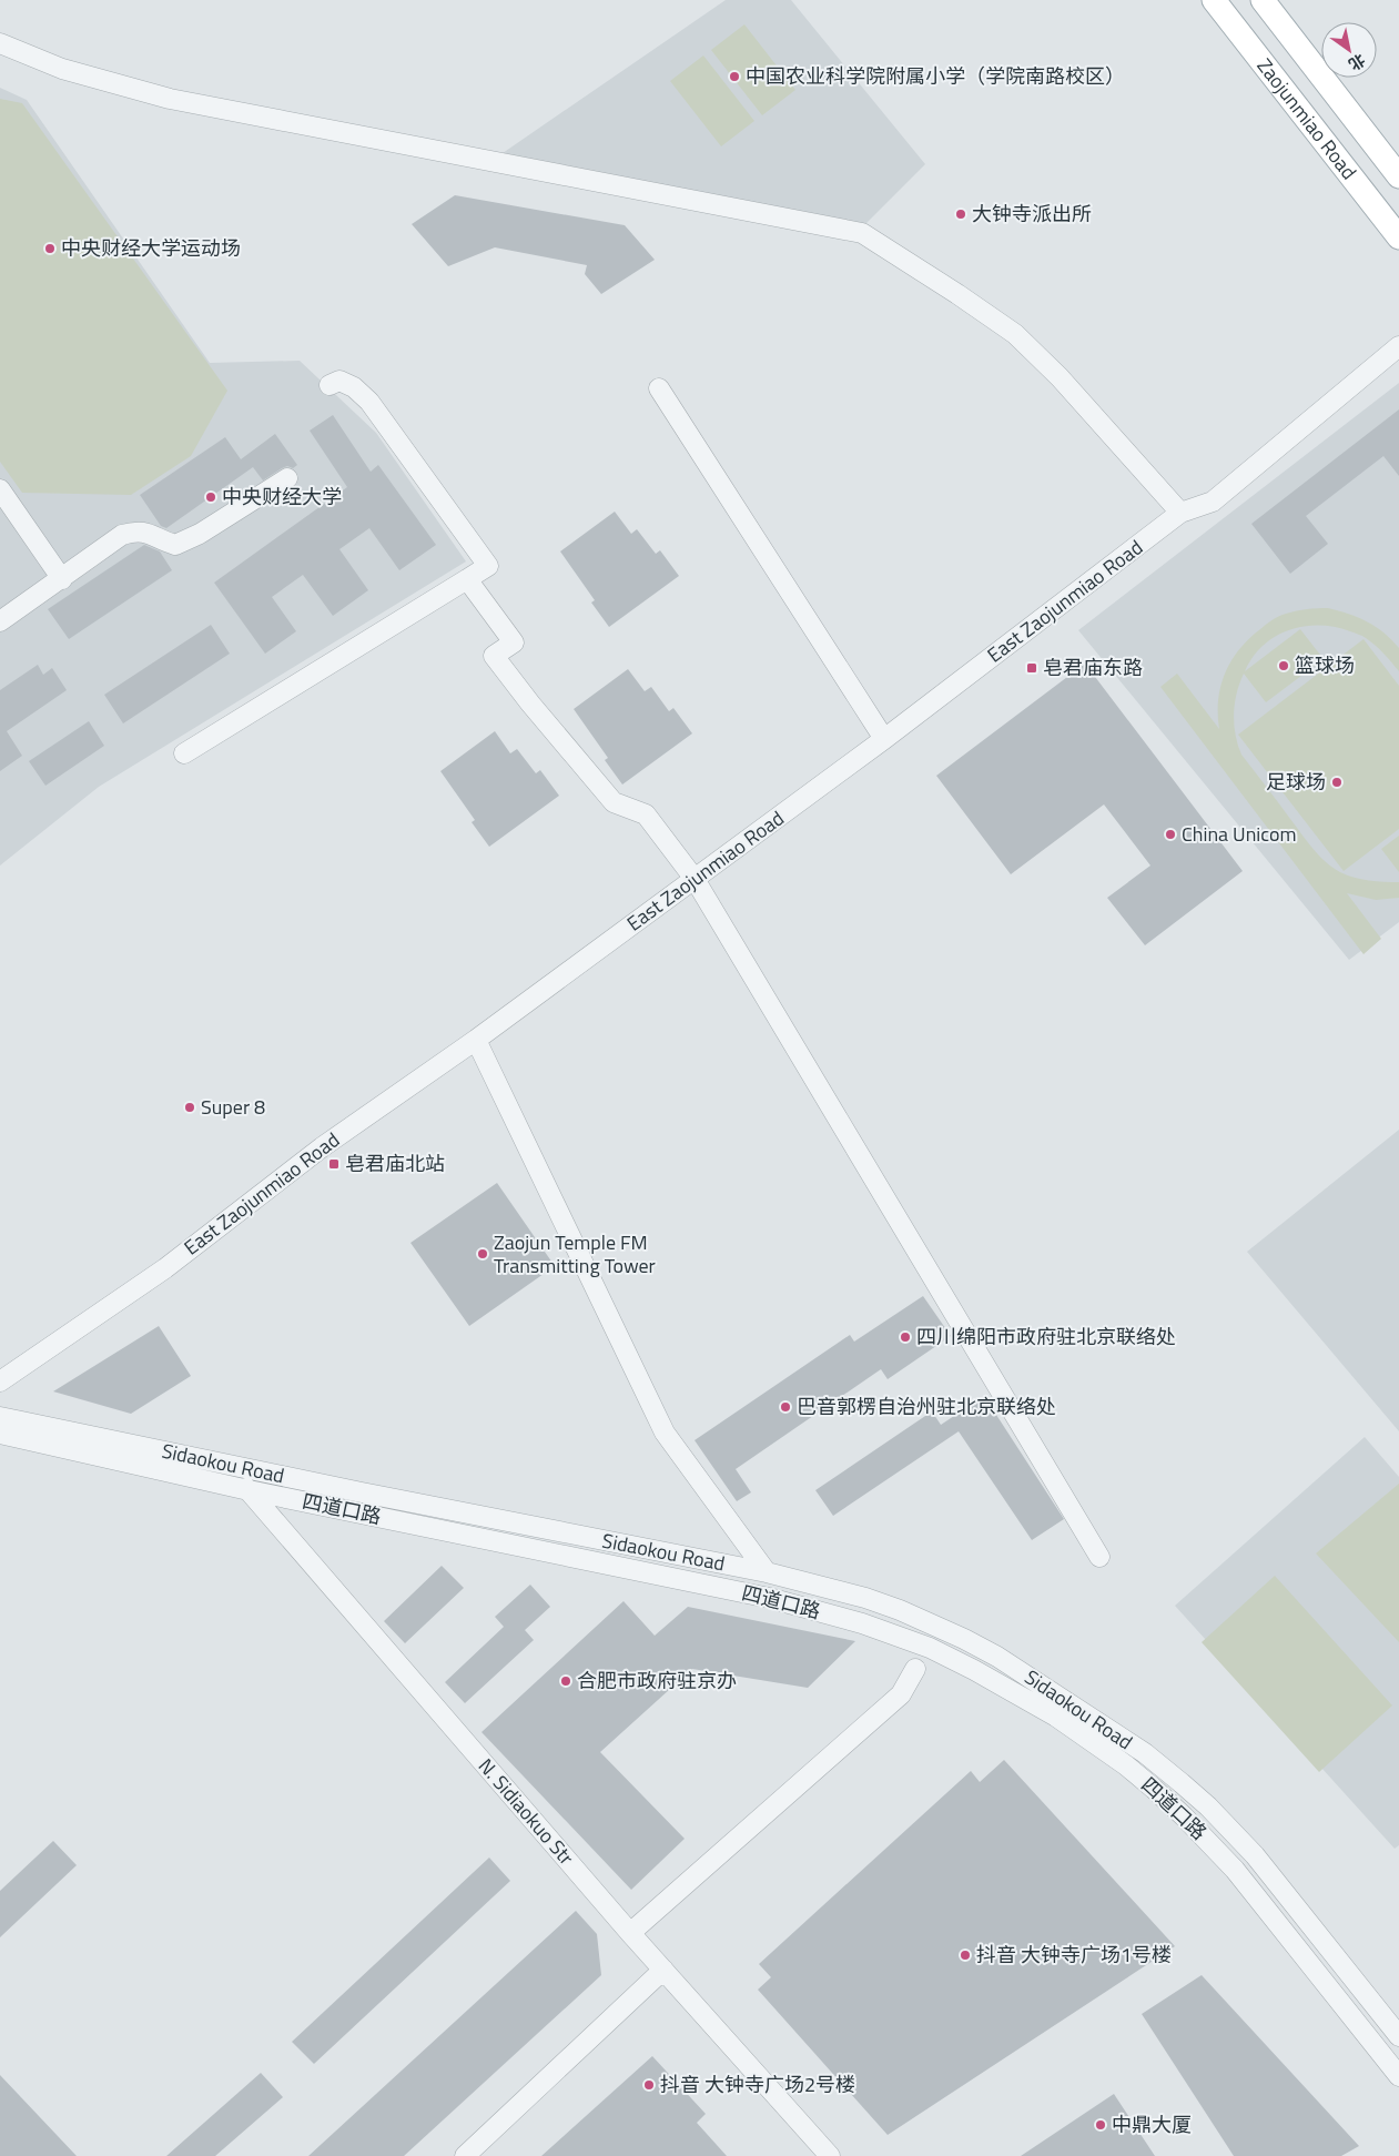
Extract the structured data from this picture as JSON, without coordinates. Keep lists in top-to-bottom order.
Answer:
{
  "streets": {
    "main road": ["Zaojunmiao Road"],
    "street": [
      "East Zaojunmiao Road",
      "Sidaokou Road",
      "四道口路",
      "N. Sidiaokuo Str"
    ]
  },
  "crossings": [
    ["Sidaokou Road", "N. Sidiaokuo Str"],
    ["四道口路", "N. Sidiaokuo Str"]
  ],
  "places": {
    "other": [
      "中国农业科学院附属小学（学院南路校区）",
      "大钟寺派出所",
      "中央财经大学运动场",
      "中央财经大学",
      "篮球场",
      "足球场",
      "China Unicom",
      "Super 8",
      "Zaojun Temple FM Transmitting Tower",
      "四川绵阳市政府驻北京联络处",
      "巴音郭楞自治州驻北京联络处",
      "合肥市政府驻京办",
      "抖音 大钟寺广场1号楼",
      "抖音 大钟寺广场2号楼",
      "中鼎大厦"
    ],
    "transit": ["皂君庙东路", "皂君庙北站"]
  },
  "north": "bottom right"
}
